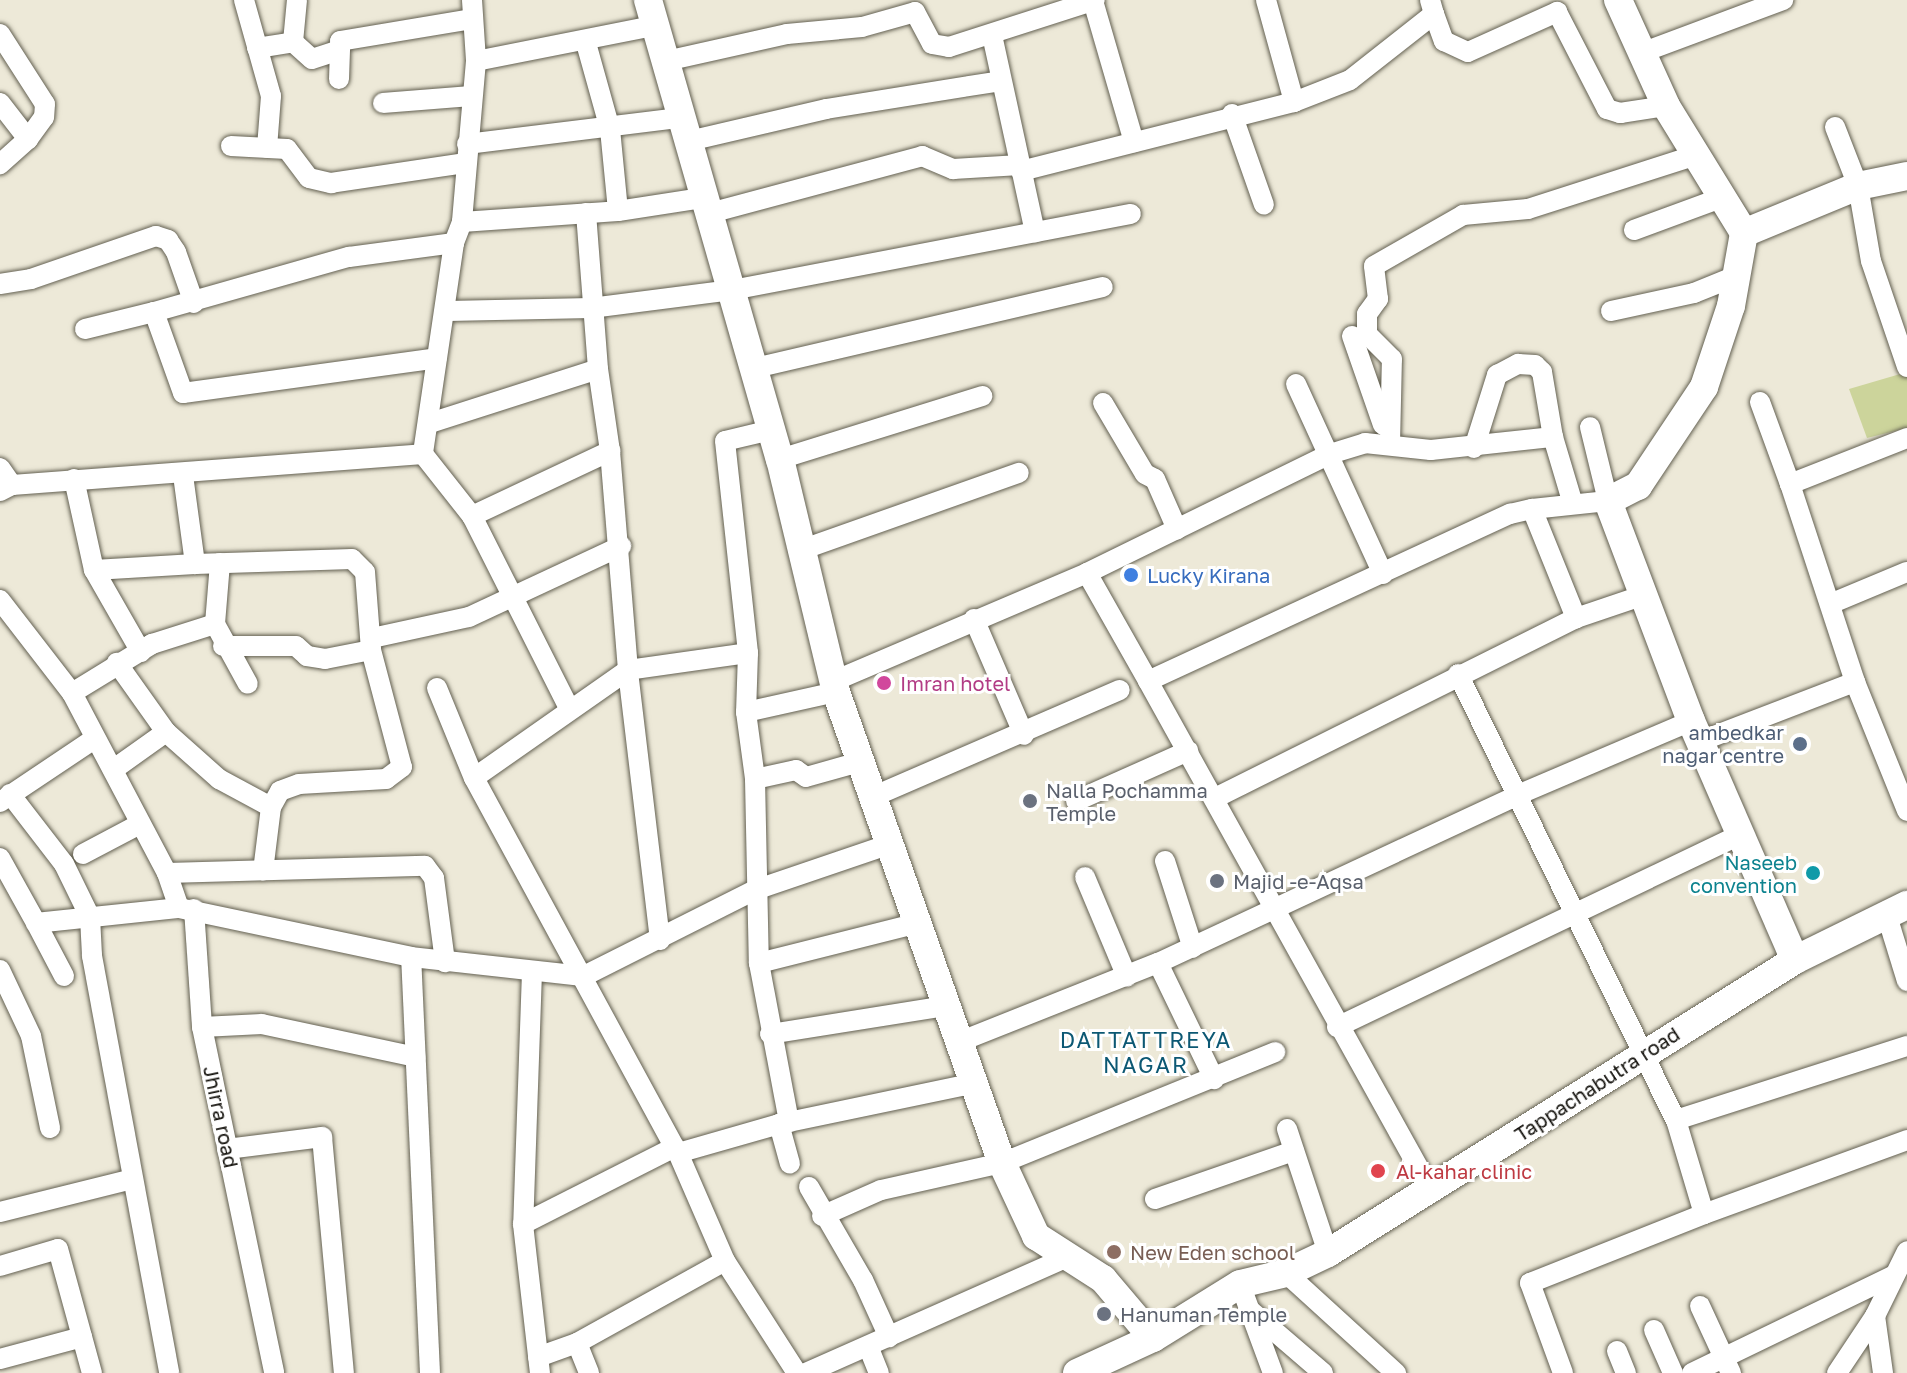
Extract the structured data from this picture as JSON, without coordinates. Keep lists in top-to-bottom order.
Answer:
{
  "streets": {
    "street": ["Tappachabutra road", "Jhirra road"]
  },
  "districts": ["DATTATTREYA NAGAR"],
  "places": [
    "Lucky Kirana",
    "Imran hotel",
    "ambedkar nagar centre",
    "Nalla Pochamma Temple",
    "Naseeb convention",
    "Majid -e-Aqsa",
    "Al-kahar clinic",
    "New Eden school",
    "Hanuman Temple"
  ]
}
